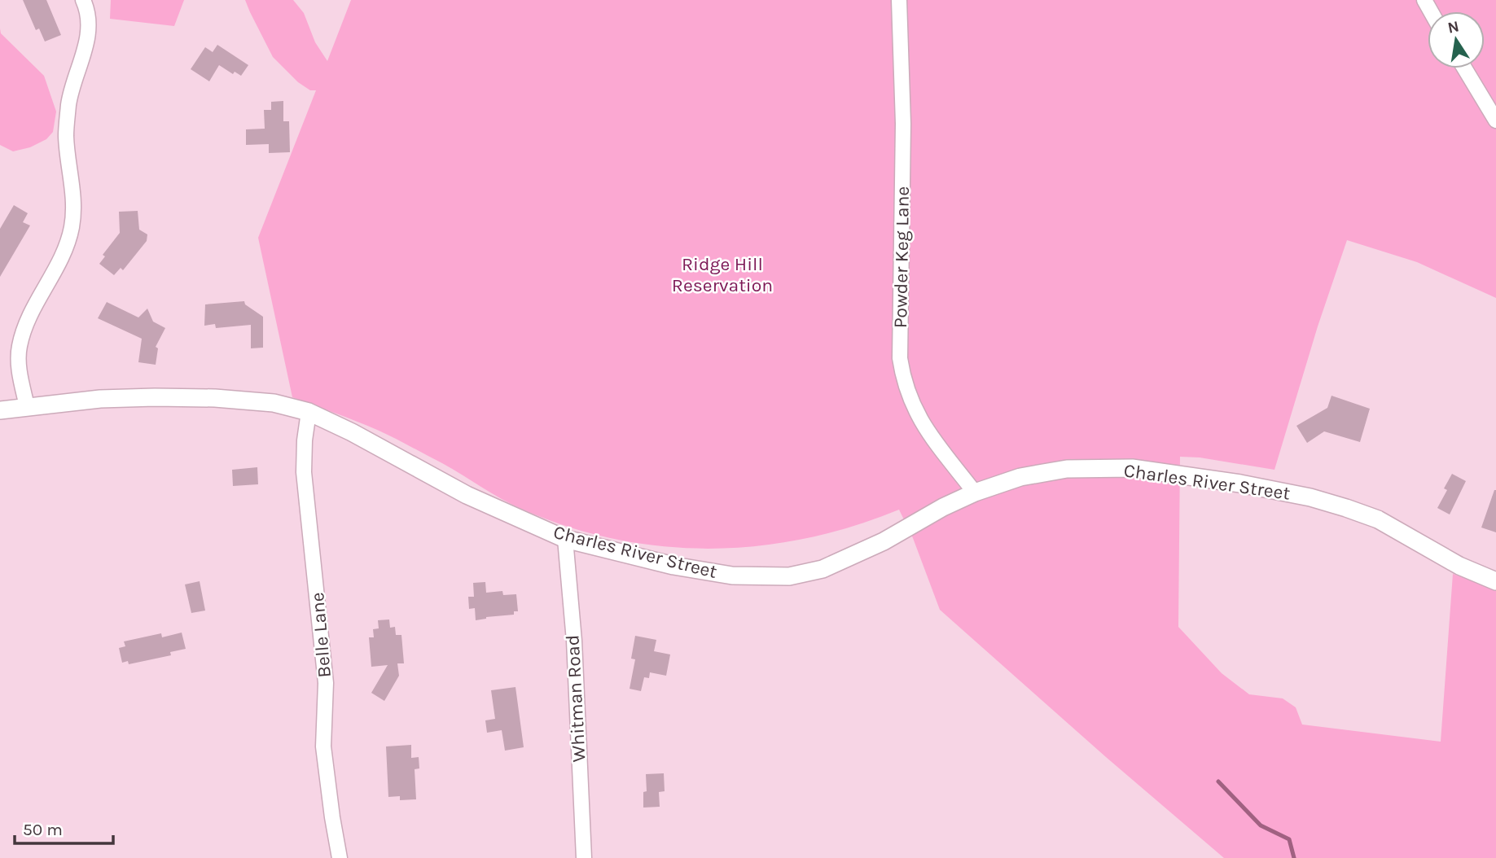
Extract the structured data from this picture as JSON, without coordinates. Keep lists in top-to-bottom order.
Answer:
{
  "streets": {
    "street": [
      "Powder Keg Lane",
      "Charles River Street",
      "Belle Lane",
      "Whitman Road"
    ]
  },
  "crossings": [
    ["Powder Keg Lane", "Charles River Street"],
    ["Charles River Street", "Belle Lane"],
    ["Charles River Street", "Whitman Road"]
  ],
  "parks": ["Ridge Hill Reservation"],
  "scale_bar": "50 m",
  "north": "top"
}
